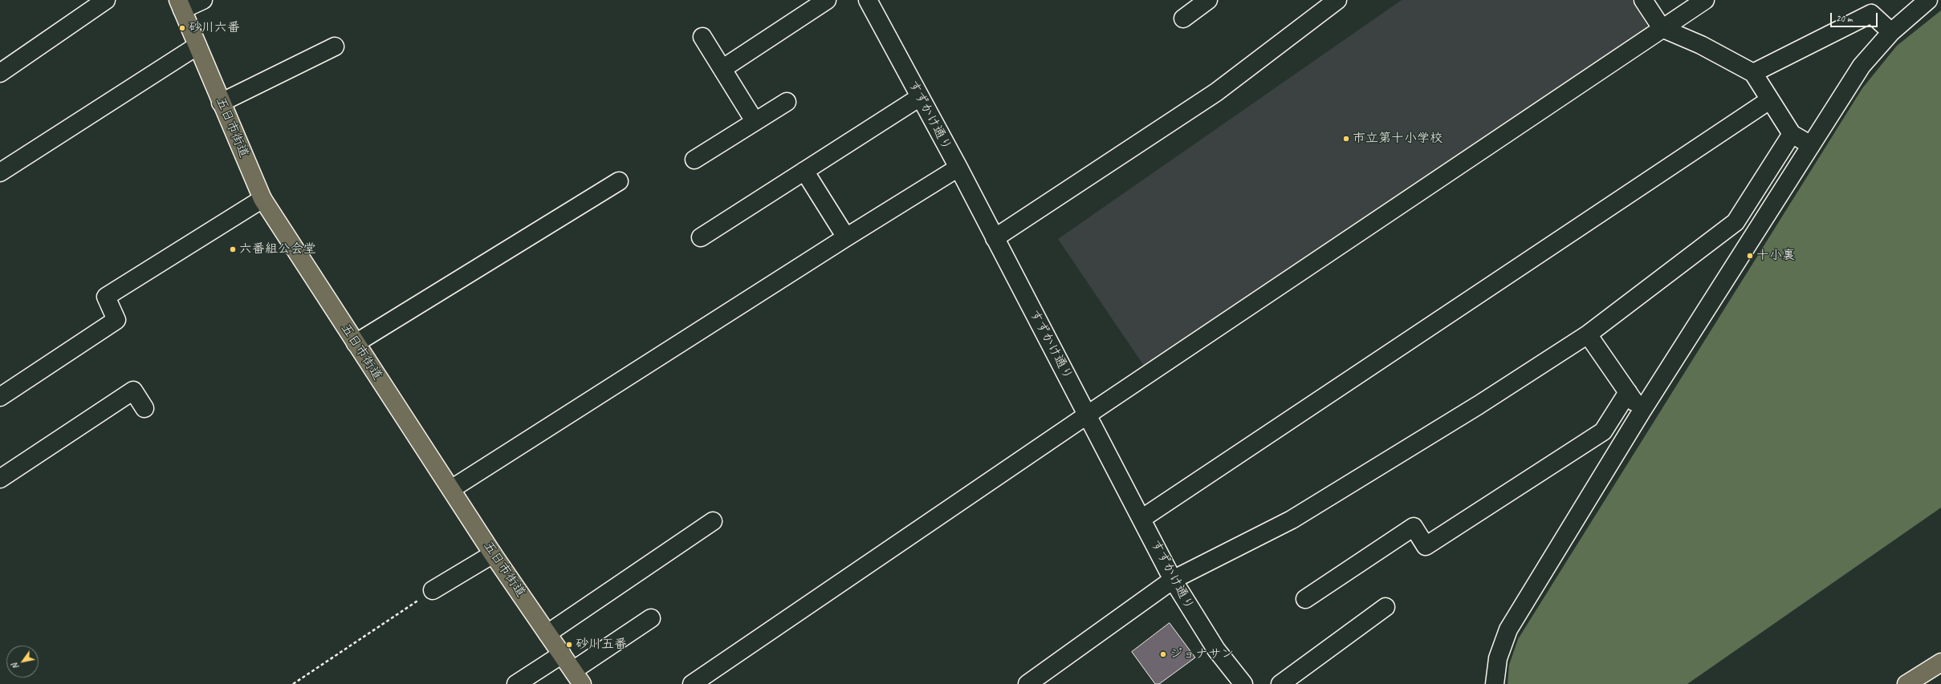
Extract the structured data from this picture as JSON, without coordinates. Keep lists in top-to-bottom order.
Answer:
{
  "streets": {
    "main road": ["五日市街道"],
    "street": ["すずかけ通り"]
  },
  "places": [
    "砂川六番",
    "市立第十小学校",
    "六番組公会堂",
    "十小裏",
    "砂川五番",
    "ジョナサン"
  ],
  "scale_bar": "20 m",
  "north": "bottom left"
}
